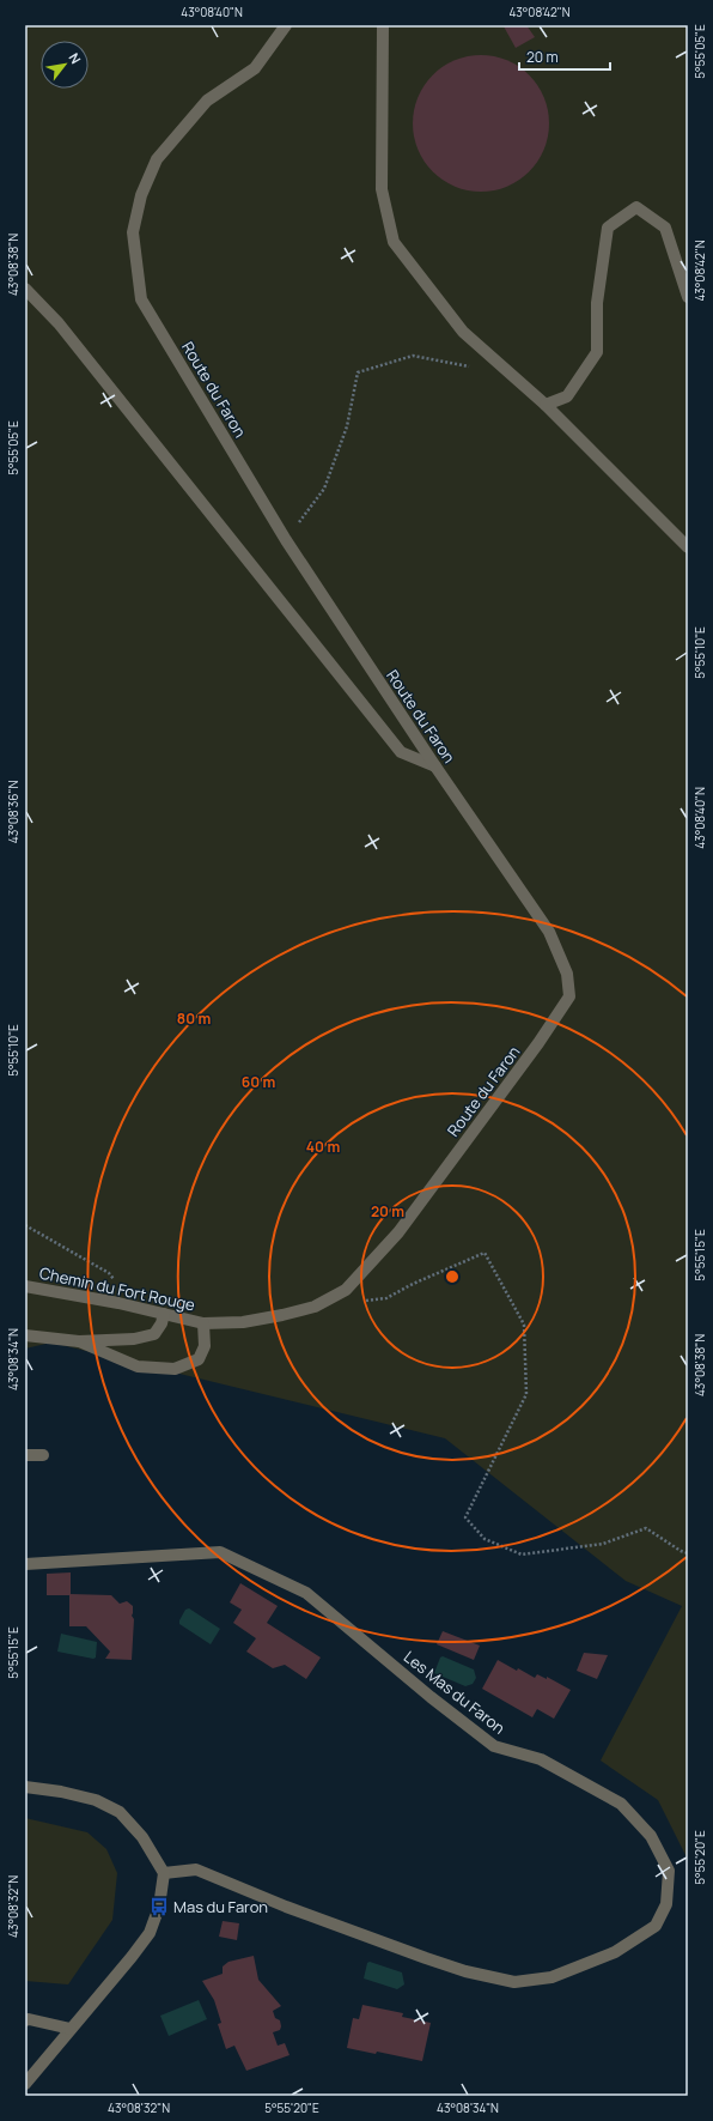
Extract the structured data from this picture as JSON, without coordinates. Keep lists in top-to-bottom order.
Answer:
{
  "streets": {
    "street": ["Route du Faron", "Chemin du Fort Rouge", "Les Mas du Faron"]
  },
  "crossings": [
    ["Route du Faron", "Chemin du Fort Rouge"]
  ],
  "places": {
    "bus stop": ["Mas du Faron"]
  },
  "scale_bar": "20 m",
  "north": "top right",
  "coordinates": [
    "43°08'40\"N",
    "43°08'42\"N",
    "5°55'05\"E",
    "43°08'38\"N",
    "5°55'10\"E",
    "43°08'36\"N",
    "5°55'15\"E",
    "43°08'34\"N",
    "5°55'20\"E",
    "43°08'32\"N"
  ],
  "rings": [
    "80 m",
    "60 m",
    "40 m",
    "20 m"
  ]
}
